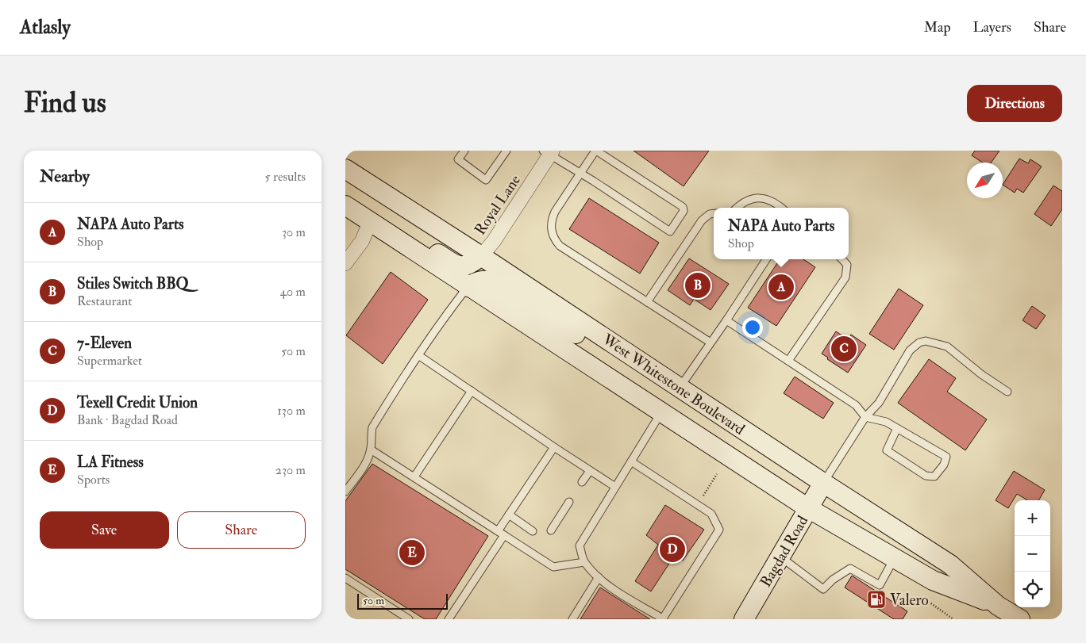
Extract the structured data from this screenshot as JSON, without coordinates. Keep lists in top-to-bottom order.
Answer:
{
  "streets": {
    "main road": ["West Whitestone Boulevard", "Bagdad Road"],
    "street": ["Royal Lane"]
  },
  "crossings": [
    ["Royal Lane", "West Whitestone Boulevard"],
    ["West Whitestone Boulevard", "Bagdad Road"]
  ],
  "places": {
    "fuel station": ["Valero"]
  },
  "scale_bar": "50 m",
  "north": "bottom left",
  "page": {
    "header": "Atlasly",
    "nav": ["Map", "Layers", "Share"],
    "buttons": [
      "Directions",
      ["Save", "Share"]
    ],
    "title": "Find us",
    "heading": ["Nearby", "5 results"],
    "list": [
      {
        "mark": "A",
        "name": "NAPA Auto Parts",
        "note": "Shop",
        "value": "30 m"
      },
      {
        "mark": "B",
        "name": "Stiles Switch BBQ",
        "note": "Restaurant",
        "value": "40 m"
      },
      {
        "mark": "C",
        "name": "7-Eleven",
        "note": "Supermarket",
        "value": "50 m"
      },
      {
        "mark": "D",
        "name": "Texell Credit Union",
        "note": "Bank · Bagdad Road",
        "value": "130 m"
      },
      {
        "mark": "E",
        "name": "LA Fitness",
        "note": "Sports",
        "value": "230 m"
      }
    ],
    "popup": ["NAPA Auto Parts", "Shop"],
    "pins": [
      "B",
      "A",
      "C",
      "D",
      "E"
    ],
    "map_buttons": ["+", "−"],
    "scale": "50 m"
  }
}
